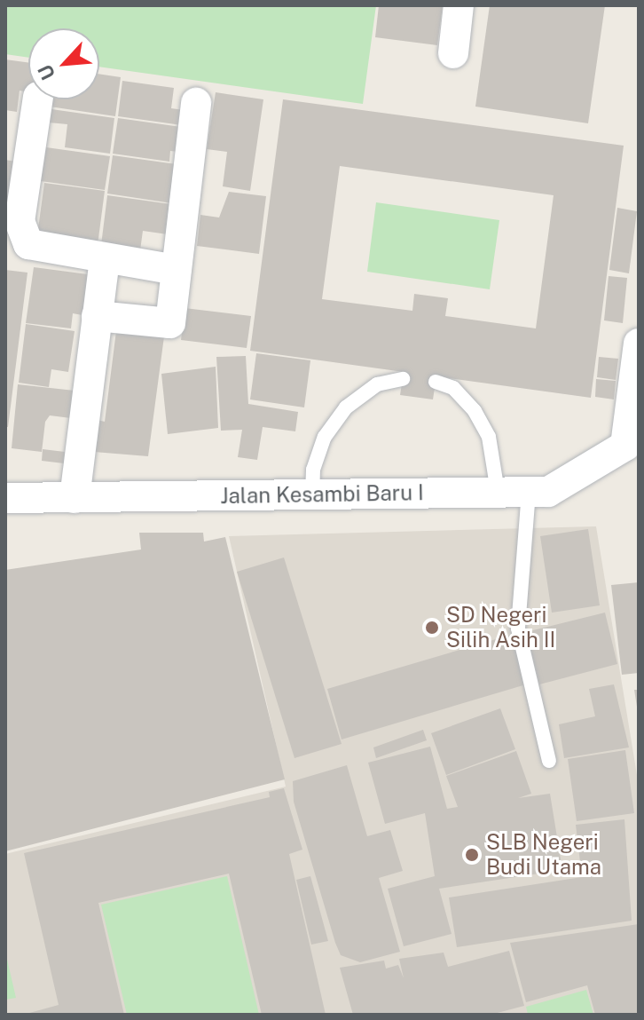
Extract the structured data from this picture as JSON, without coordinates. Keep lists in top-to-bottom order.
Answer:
{
  "streets": {
    "street": ["Jalan Kesambi Baru I"]
  },
  "places": ["SD Negeri Silih Asih II", "SLB Negeri Budi Utama"],
  "north": "bottom left"
}
